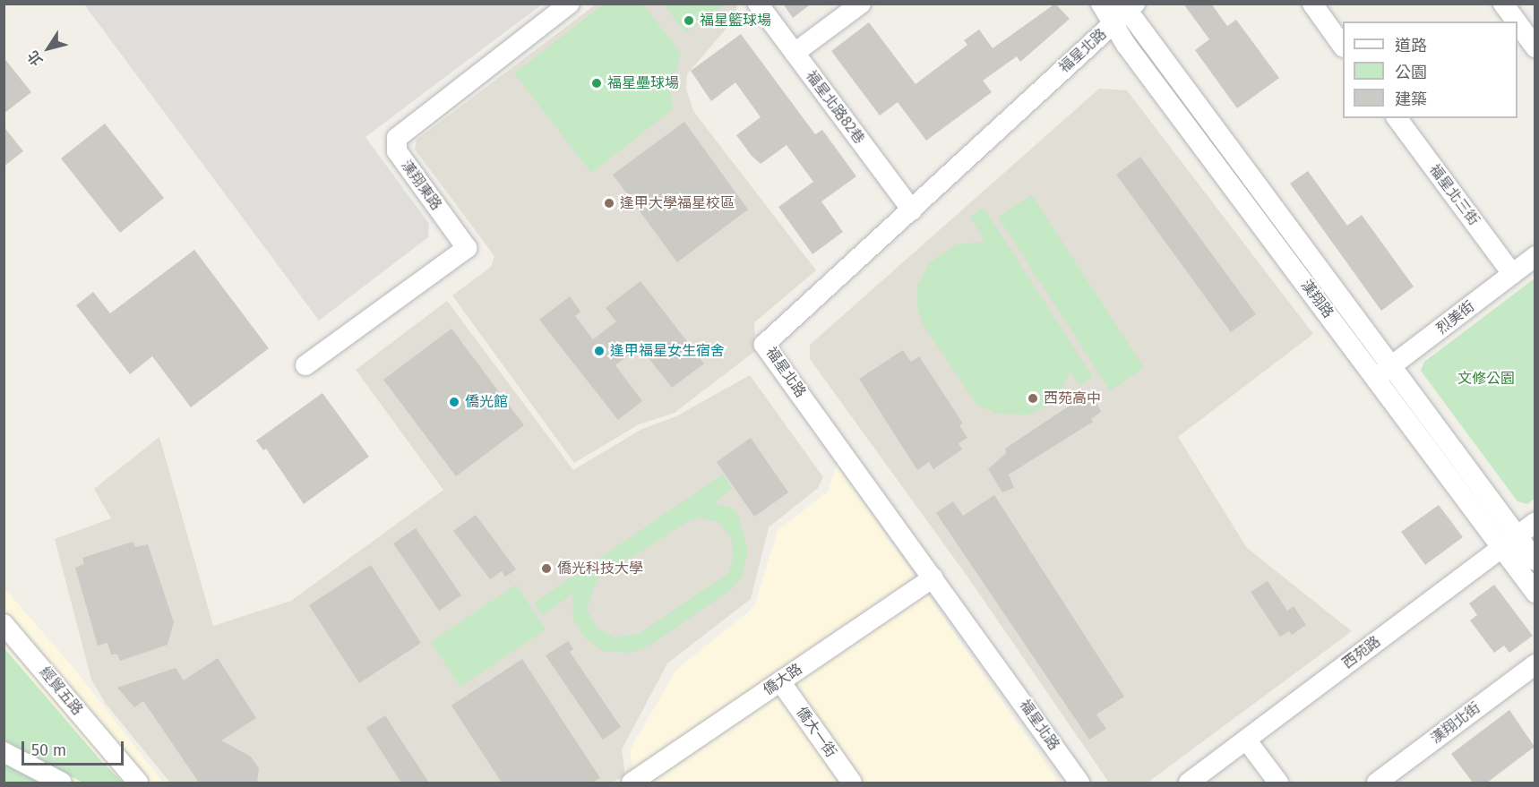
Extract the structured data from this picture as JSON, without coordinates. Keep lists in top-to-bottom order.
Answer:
{
  "streets": {
    "street": [
      "福星北路",
      "福星北路82巷",
      "漢翔東路",
      "福星北三街",
      "漢翔路",
      "烈美街",
      "西苑路",
      "僑大路",
      "經貿五路",
      "漢翔北街",
      "僑大一街"
    ]
  },
  "crossings": [
    ["福星北路", "福星北路82巷"],
    ["福星北路", "漢翔路"],
    ["福星北路", "僑大路"],
    ["福星北三街", "烈美街"],
    ["漢翔路", "烈美街"],
    ["漢翔路", "西苑路"],
    ["僑大路", "僑大一街"]
  ],
  "parks": ["文修公園"],
  "places": [
    "福星籃球場",
    "福星壘球場",
    "逢甲大學福星校區",
    "逢甲福星女生宿舍",
    "西苑高中",
    "僑光館",
    "僑光科技大學"
  ],
  "legend": ["道路", "公園", "建築"],
  "scale_bar": "50 m",
  "north": "bottom left"
}
